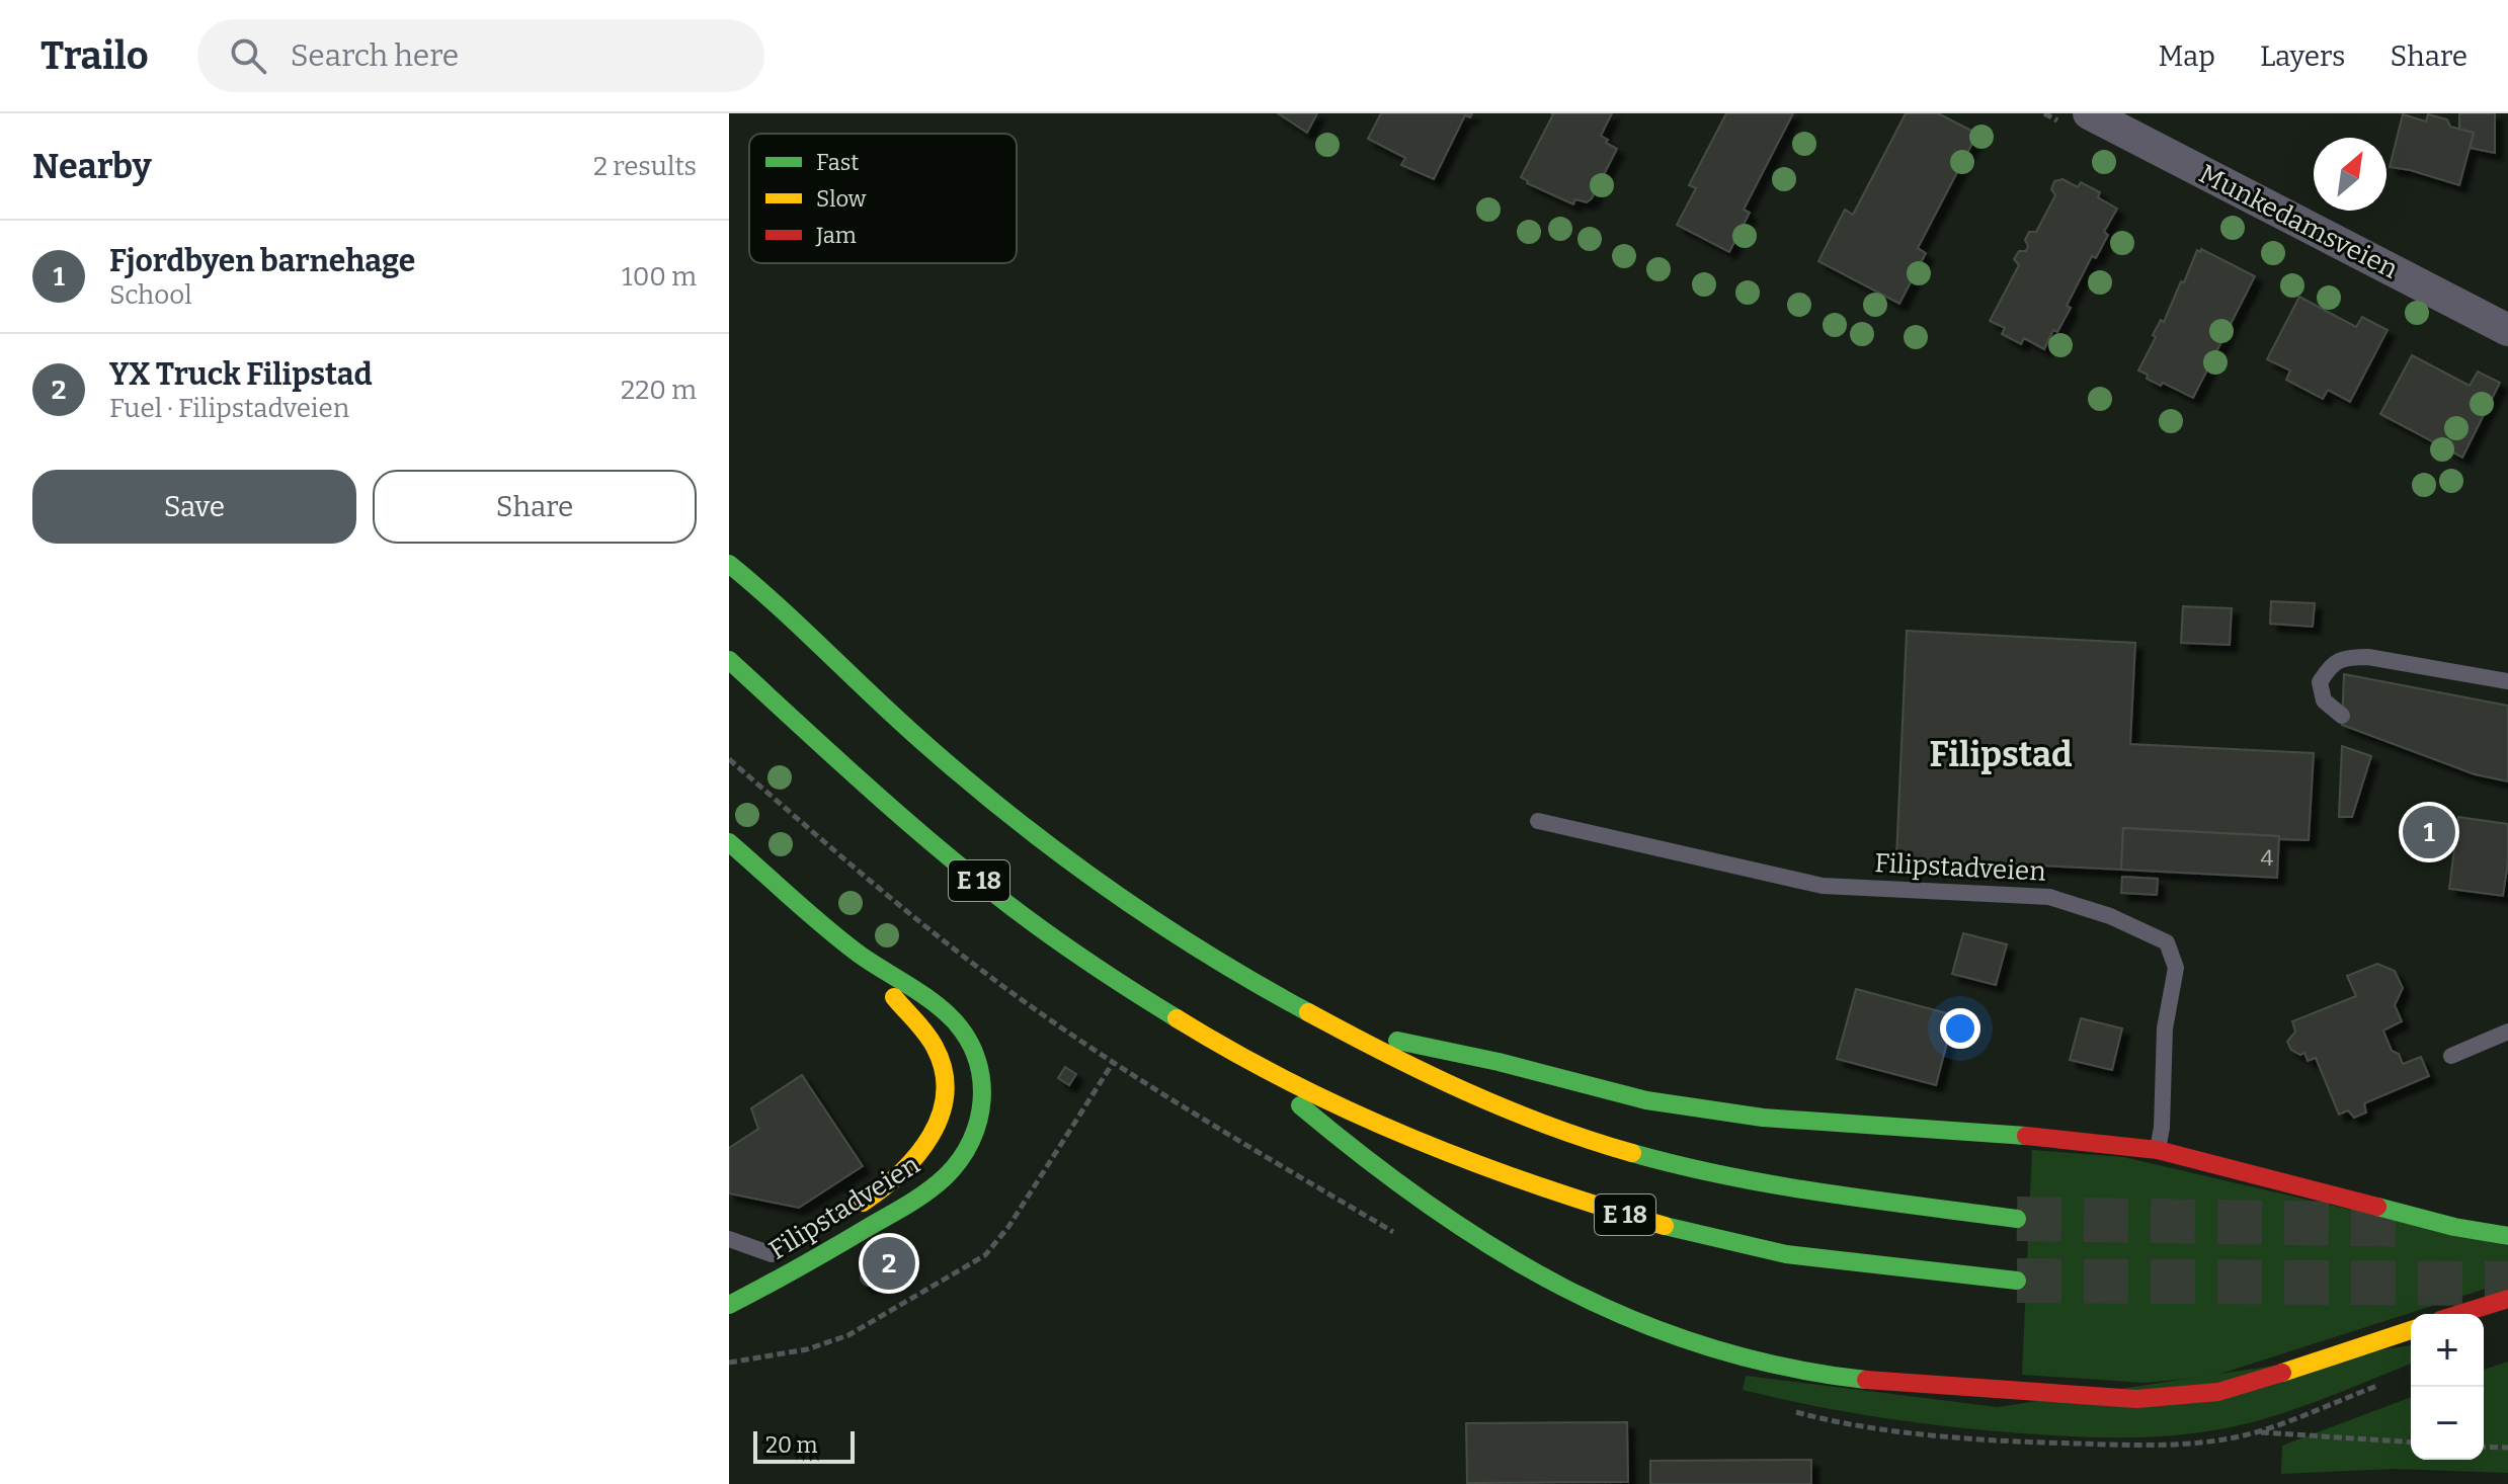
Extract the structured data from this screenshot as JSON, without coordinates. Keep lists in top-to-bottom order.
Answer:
{
  "streets": {
    "main road": ["Filipstadveien", "E 18"],
    "street": ["Munkedamsveien"]
  },
  "districts": ["Filipstad"],
  "house_numbers": ["4"],
  "legend": ["Fast", "Slow", "Jam"],
  "scale_bar": "20 m",
  "north": "top right",
  "page": {
    "header": "Trailo",
    "search": "Search here",
    "nav": ["Map", "Layers", "Share"],
    "heading": ["Nearby", "2 results"],
    "list": [
      {
        "mark": "1",
        "name": "Fjordbyen barnehage",
        "note": "School",
        "value": "100 m"
      },
      {
        "mark": "2",
        "name": "YX Truck Filipstad",
        "note": "Fuel · Filipstadveien",
        "value": "220 m"
      }
    ],
    "buttons": ["Save", "Share"],
    "pins": ["1", "2"],
    "map_buttons": ["+", "−"],
    "scale": "20 m"
  }
}
